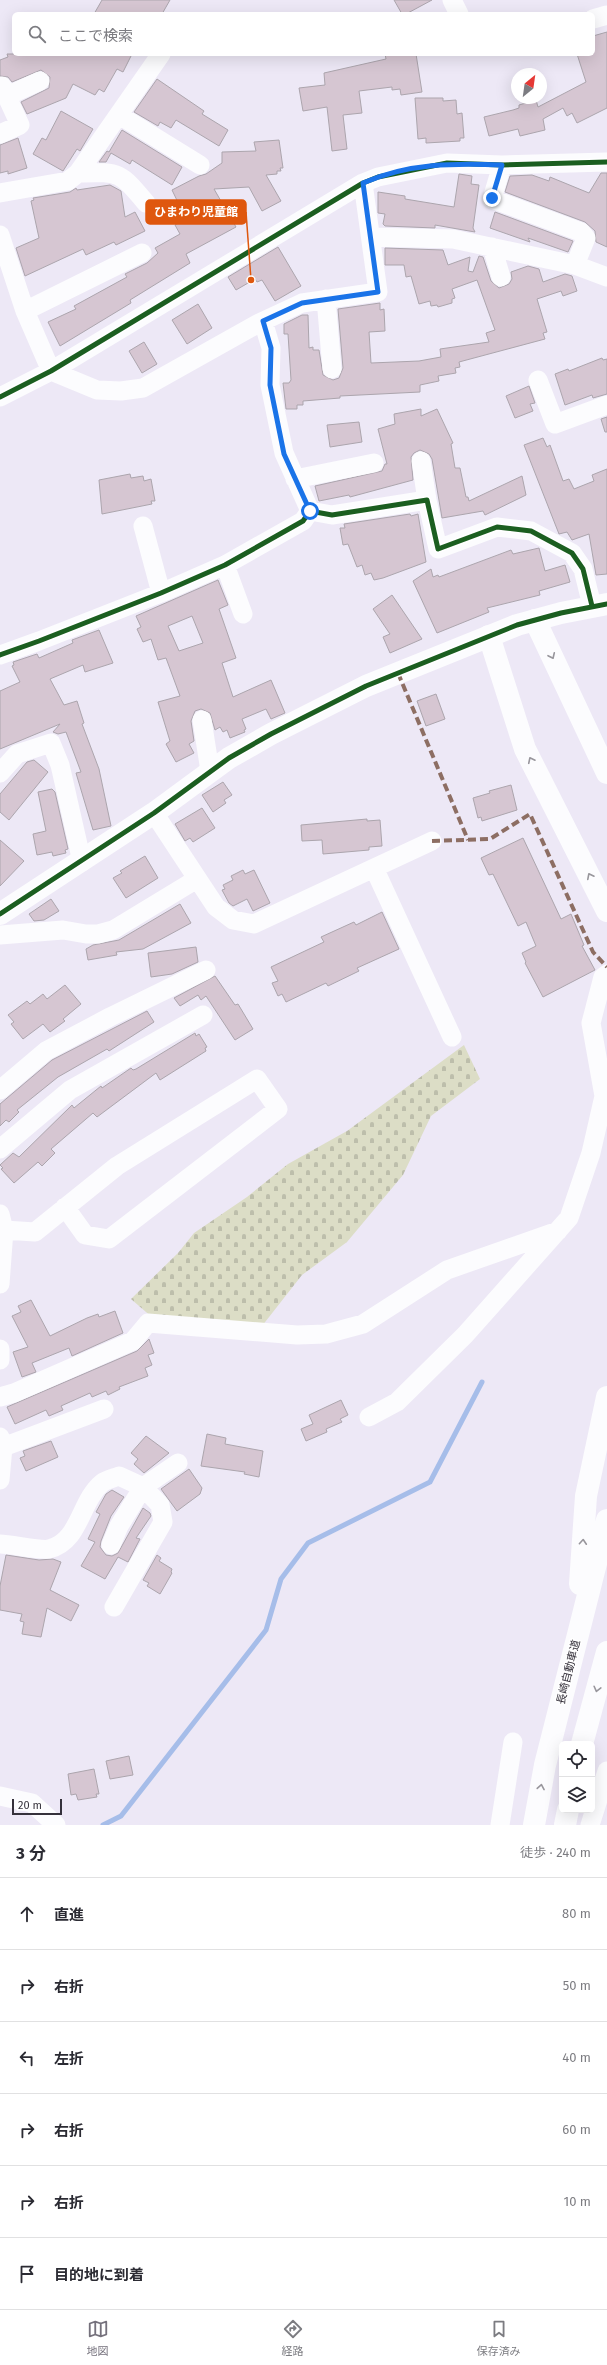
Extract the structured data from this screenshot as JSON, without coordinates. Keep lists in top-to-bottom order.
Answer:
{
  "streets": {
    "main road": ["長崎自動車道"]
  },
  "places": ["ひまわり児童館"],
  "scale_bar": "20 m",
  "north": "top right",
  "page": {
    "search": "ここで検索",
    "scale": "20 m",
    "heading": ["3 分", "徒歩 · 240 m"],
    "list": [
      ["直進", "80 m"],
      ["右折", "50 m"],
      ["左折", "40 m"],
      ["右折", "60 m"],
      ["右折", "10 m"],
      "目的地に到着"
    ],
    "nav": ["地図", "経路", "保存済み"]
  }
}
